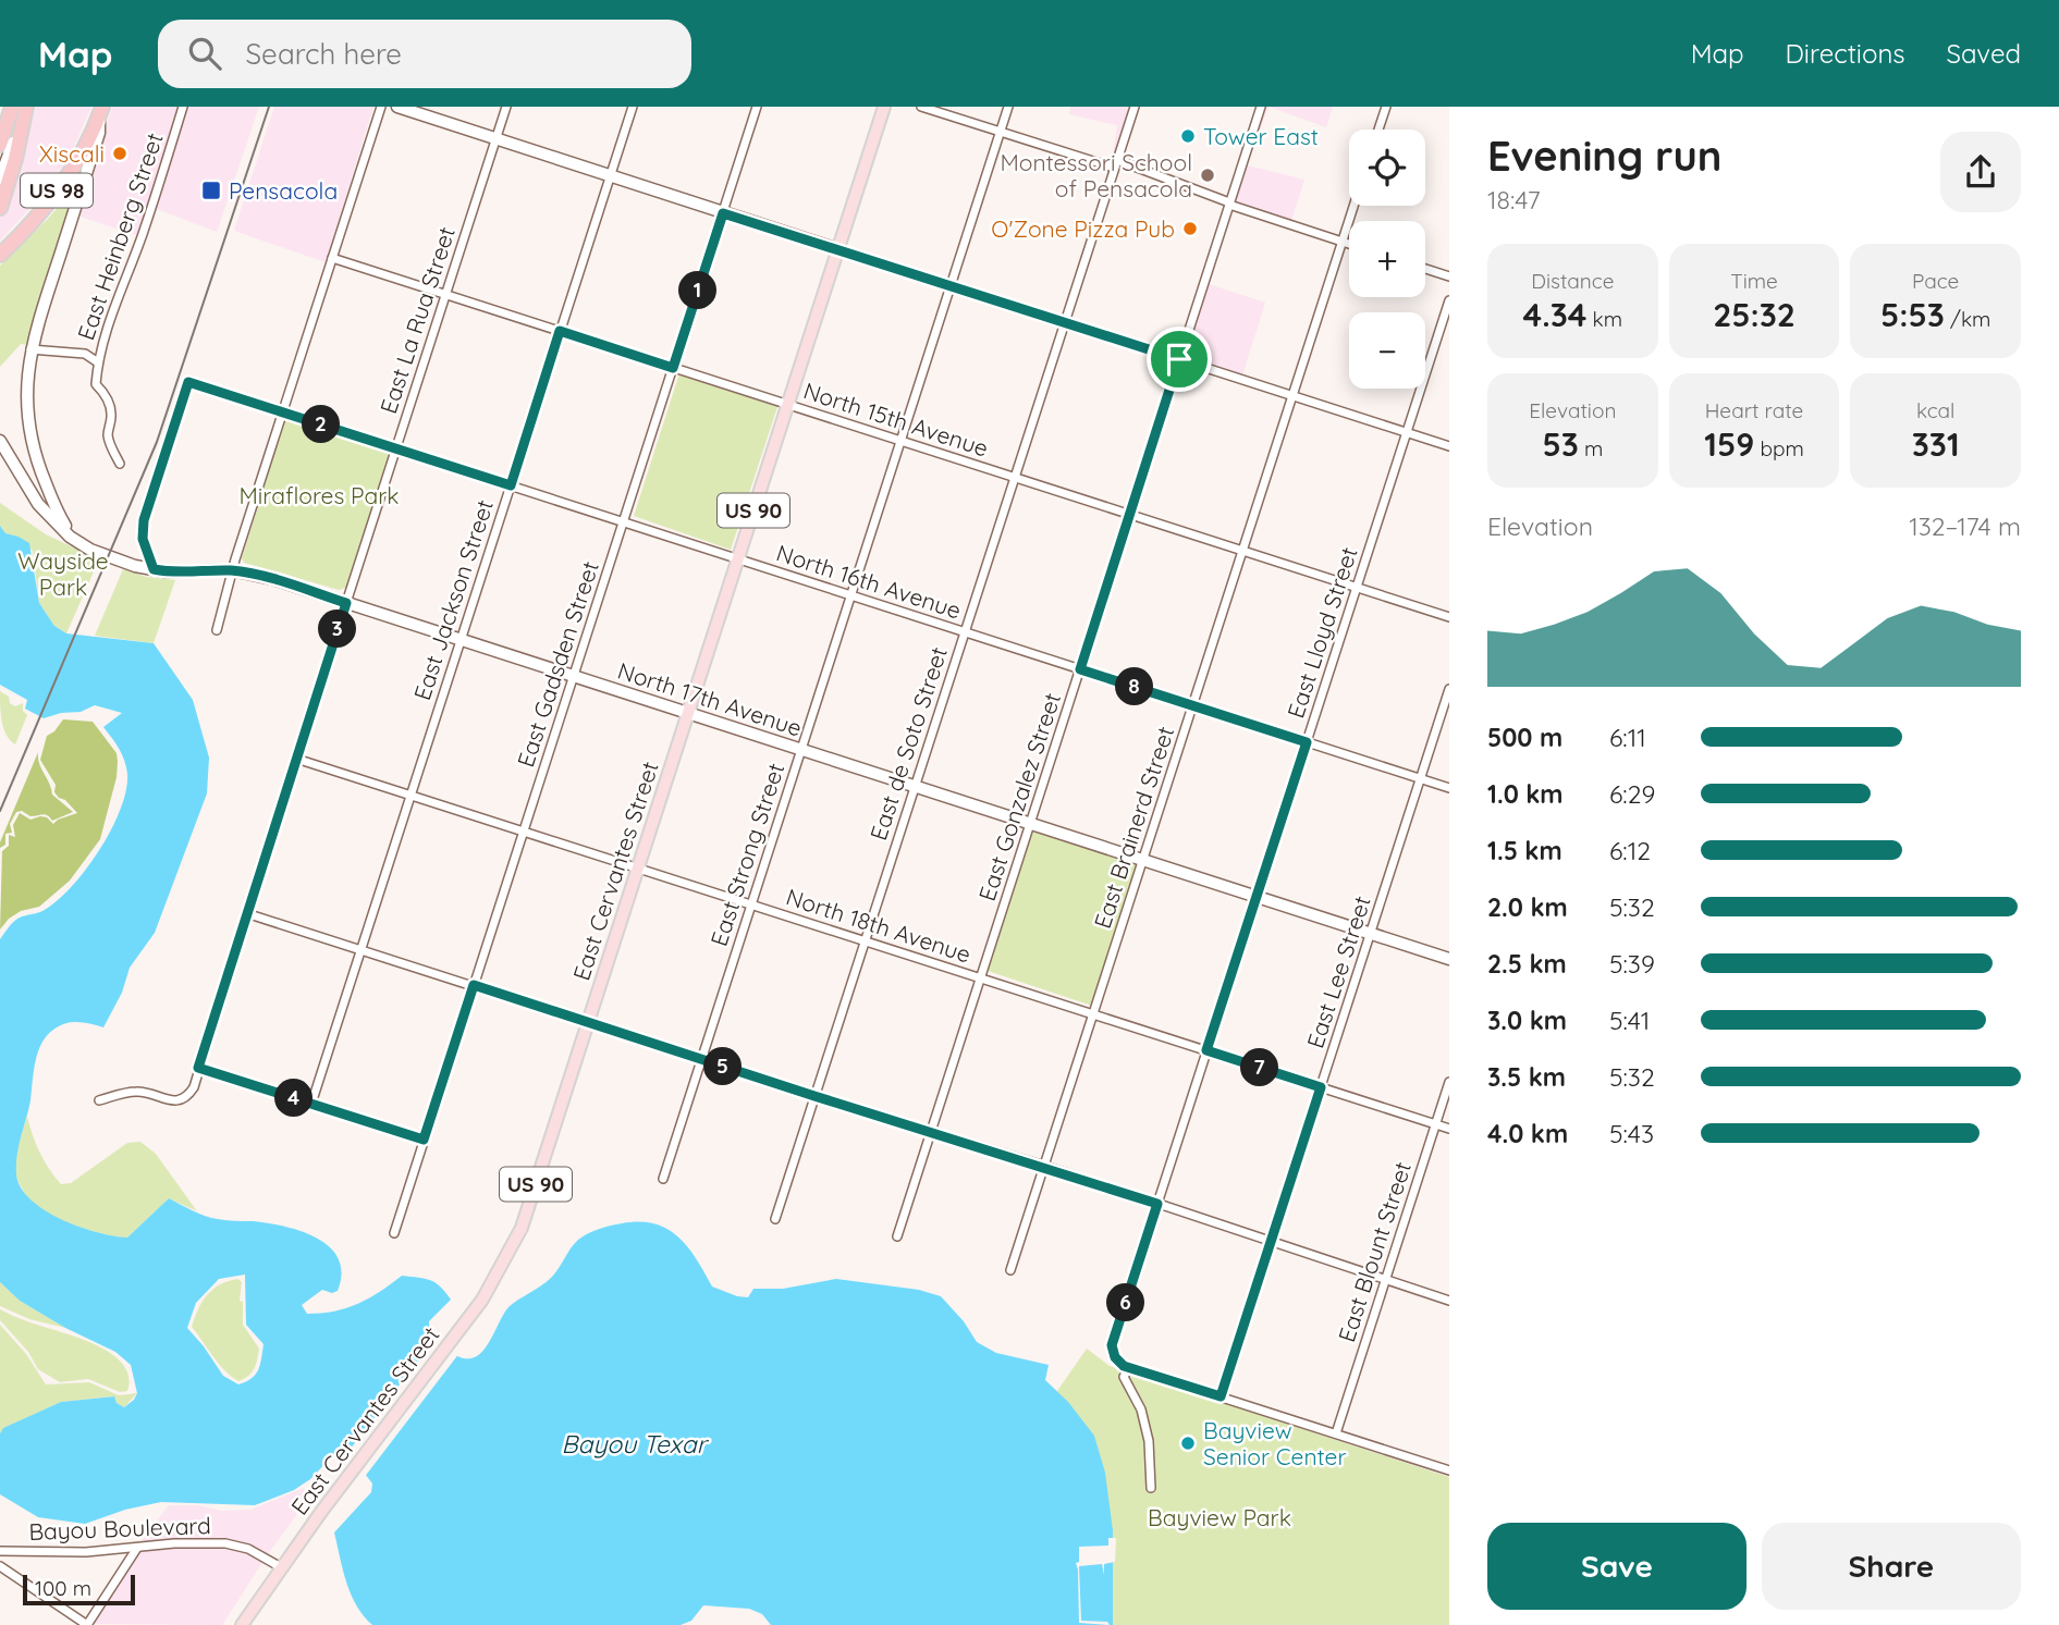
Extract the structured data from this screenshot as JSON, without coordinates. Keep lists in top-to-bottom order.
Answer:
{
  "streets": {
    "highway": ["US 98"],
    "main road": ["US 90", "East Cervantes Street"],
    "street": [
      "East Heinberg Street",
      "East La Rua Street",
      "North 15th Avenue",
      "North 16th Avenue",
      "East Jackson Street",
      "East Lloyd Street",
      "East Gadsden Street",
      "North 17th Avenue",
      "East de Soto Street",
      "East Gonzalez Street",
      "East Brainerd Street",
      "East Strong Street",
      "North 18th Avenue",
      "East Lee Street",
      "East Blount Street",
      "Bayou Boulevard"
    ]
  },
  "crossings": [
    ["East La Rua Street", "North 15th Avenue"],
    ["East La Rua Street", "North 16th Avenue"],
    ["East La Rua Street", "North 17th Avenue"],
    ["East La Rua Street", "North 18th Avenue"],
    ["North 15th Avenue", "East Jackson Street"],
    ["North 15th Avenue", "East Lloyd Street"],
    ["North 15th Avenue", "East Gadsden Street"],
    ["North 15th Avenue", "East de Soto Street"],
    ["North 15th Avenue", "East Gonzalez Street"],
    ["North 15th Avenue", "East Brainerd Street"],
    ["North 15th Avenue", "East Strong Street"],
    ["North 15th Avenue", "East Cervantes Street"],
    ["North 16th Avenue", "East Jackson Street"],
    ["North 16th Avenue", "East Lloyd Street"],
    ["North 16th Avenue", "East Gadsden Street"],
    ["North 16th Avenue", "North 17th Avenue"],
    ["North 16th Avenue", "East de Soto Street"],
    ["North 16th Avenue", "East Gonzalez Street"],
    ["North 16th Avenue", "East Brainerd Street"],
    ["North 16th Avenue", "East Strong Street"],
    ["North 16th Avenue", "East Cervantes Street"],
    ["North 16th Avenue", "East Lee Street"],
    ["East Jackson Street", "North 17th Avenue"],
    ["East Jackson Street", "North 18th Avenue"],
    ["East Lloyd Street", "North 17th Avenue"],
    ["East Lloyd Street", "North 18th Avenue"],
    ["East Gadsden Street", "North 17th Avenue"],
    ["East Gadsden Street", "North 18th Avenue"],
    ["North 17th Avenue", "East de Soto Street"],
    ["North 17th Avenue", "East Gonzalez Street"],
    ["North 17th Avenue", "East Brainerd Street"],
    ["North 17th Avenue", "East Strong Street"],
    ["North 17th Avenue", "East Cervantes Street"],
    ["North 17th Avenue", "East Lee Street"],
    ["East de Soto Street", "North 18th Avenue"],
    ["East Gonzalez Street", "North 18th Avenue"],
    ["East Brainerd Street", "North 18th Avenue"],
    ["East Strong Street", "North 18th Avenue"],
    ["East Cervantes Street", "North 18th Avenue"],
    ["East Cervantes Street", "Bayou Boulevard"],
    ["North 18th Avenue", "East Lee Street"],
    ["North 18th Avenue", "East Blount Street"]
  ],
  "water": ["Bayou Texar"],
  "parks": ["Miraflores Park", "Wayside Park", "Bayview Park"],
  "places": {
    "other": [
      "Tower East",
      "Xiscali",
      "Montessori School of Pensacola",
      "O'Zone Pizza Pub",
      "Bayview Senior Center"
    ],
    "transit": ["Pensacola"]
  },
  "scale_bar": "100 m",
  "page": {
    "header": "Map",
    "search": "Search here",
    "nav": ["Map", "Directions", "Saved"],
    "heading": ["Evening run", "18:47"],
    "map_buttons": ["+", "−"],
    "stats": [
      ["Distance", "4.34 km"],
      ["Time", "25:32"],
      ["Pace", "5:53 /km"],
      ["Elevation", "53 m"],
      ["Heart rate", "159 bpm"],
      ["kcal", "331"]
    ],
    "pins": [
      "1",
      "2",
      "3",
      "8",
      "5",
      "7",
      "4",
      "6"
    ],
    "chart": ["Elevation", "132–174 m"],
    "list": [
      {
        "name": "500 m",
        "note": "6:11"
      },
      {
        "name": "1.0 km",
        "note": "6:29"
      },
      {
        "name": "1.5 km",
        "note": "6:12"
      },
      {
        "name": "2.0 km",
        "note": "5:32"
      },
      {
        "name": "2.5 km",
        "note": "5:39"
      },
      {
        "name": "3.0 km",
        "note": "5:41"
      },
      {
        "name": "3.5 km",
        "note": "5:32"
      },
      {
        "name": "4.0 km",
        "note": "5:43"
      }
    ],
    "buttons": ["Save", "Share"],
    "scale": "100 m"
  }
}
